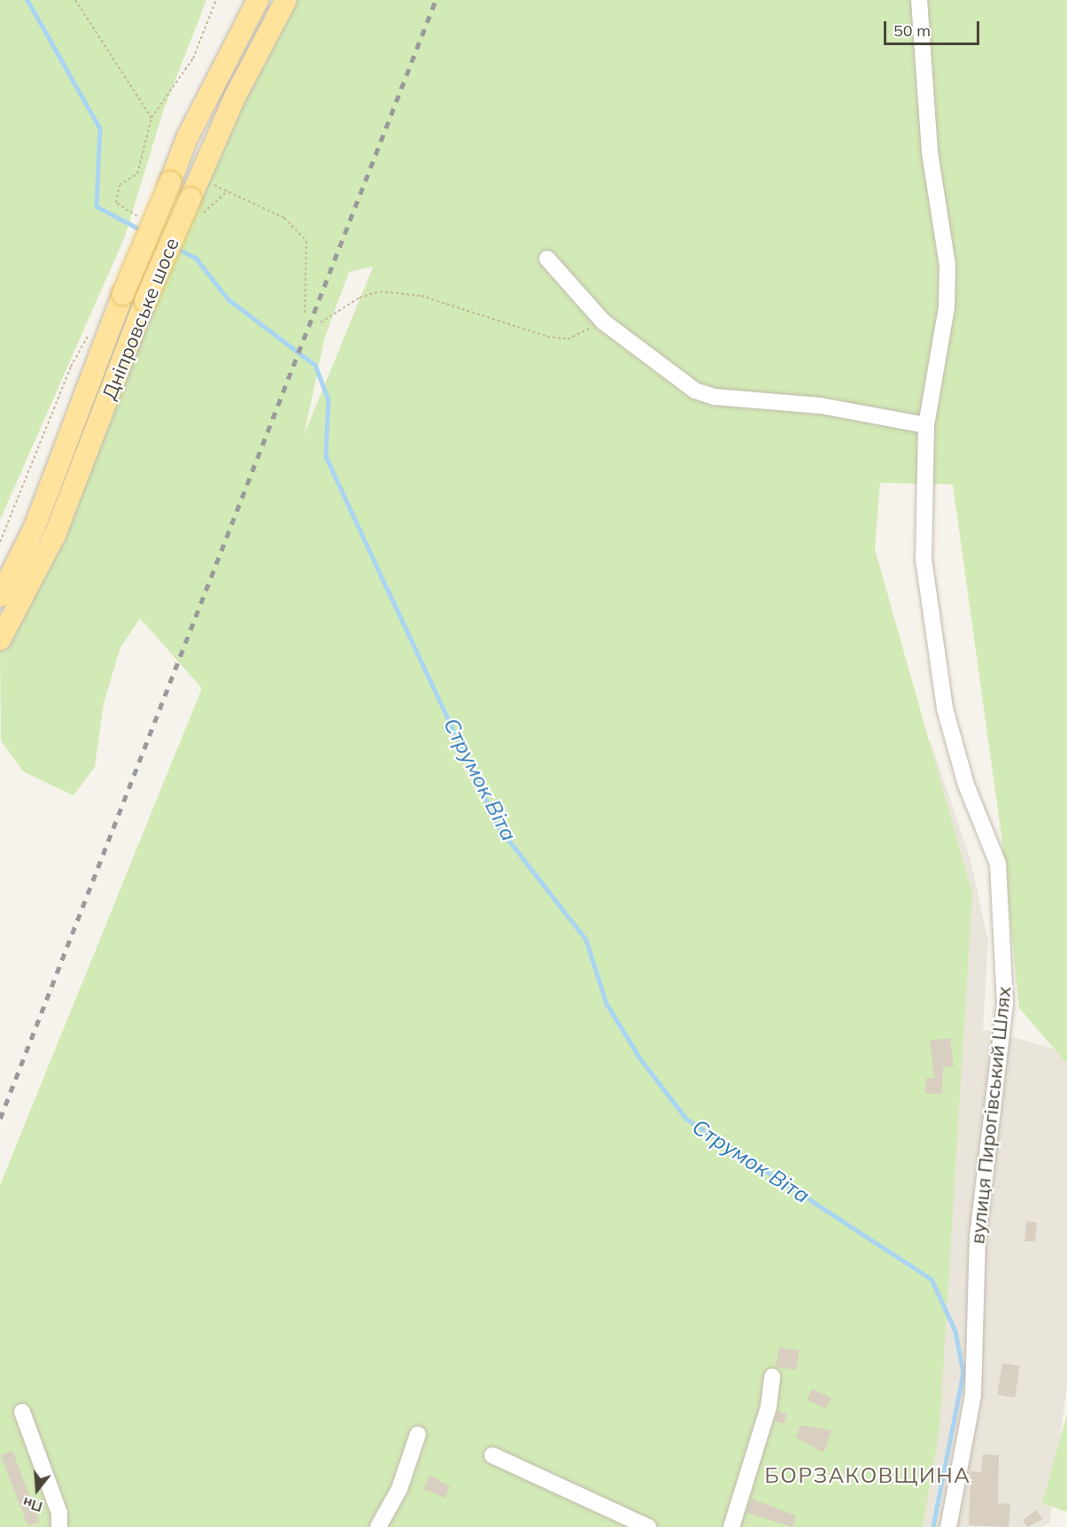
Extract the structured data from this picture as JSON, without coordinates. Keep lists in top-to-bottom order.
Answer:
{
  "streets": {
    "main road": ["Дніпровське шосе"],
    "street": ["вулиця Пирогівський Шлях"]
  },
  "districts": ["БОРЗАКОВЩИНА"],
  "water": ["Струмок Віта"],
  "scale_bar": "50 m",
  "north": "bottom"
}
